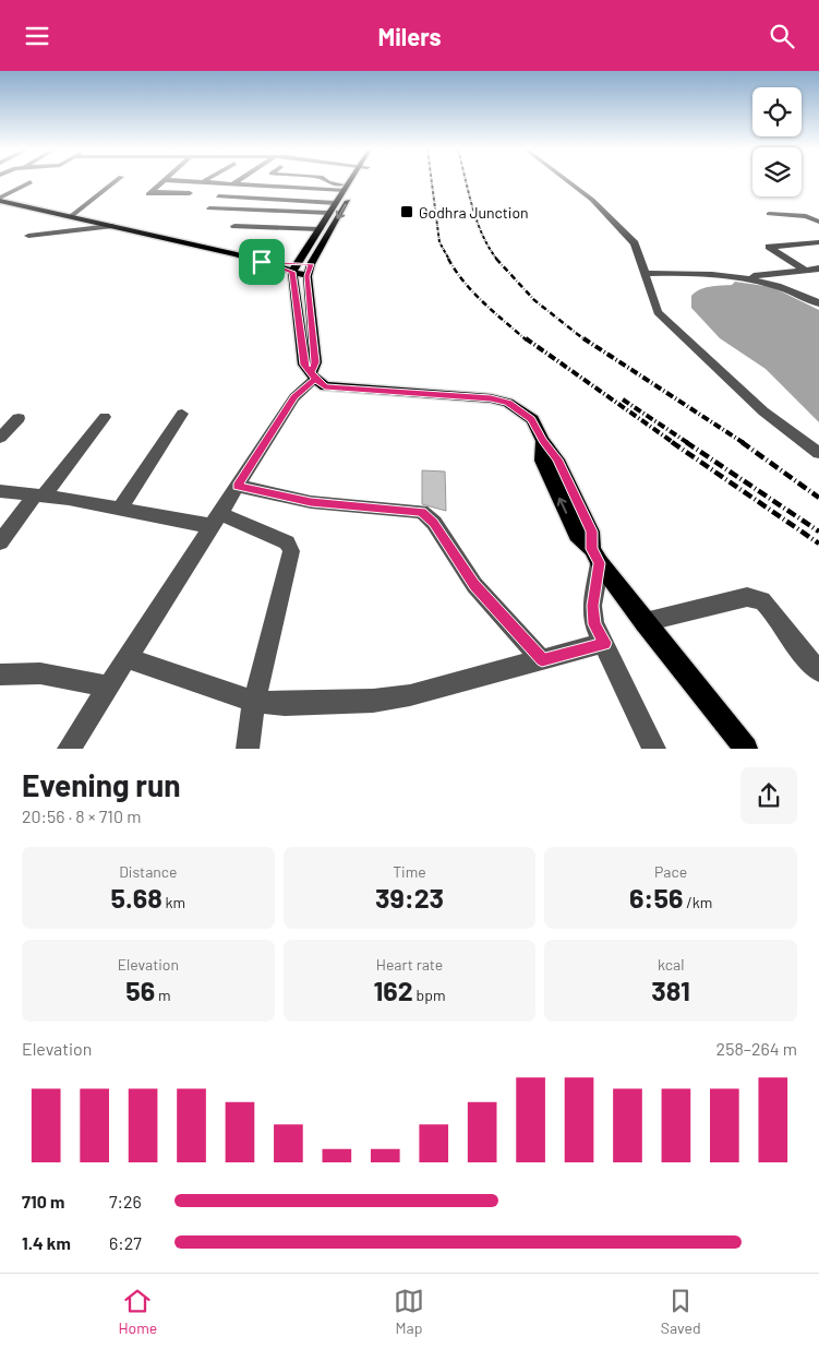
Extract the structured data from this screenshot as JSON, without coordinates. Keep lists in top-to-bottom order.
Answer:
{
  "places": {
    "transit": ["Godhra Junction"]
  },
  "page": {
    "header": "Milers",
    "heading": ["Evening run", "20:56 · 8 × 710 m"],
    "stats": [
      ["Distance", "5.68 km"],
      ["Time", "39:23"],
      ["Pace", "6:56 /km"],
      ["Elevation", "56 m"],
      ["Heart rate", "162 bpm"],
      ["kcal", "381"]
    ],
    "chart": ["Elevation", "258–264 m"],
    "list": [
      {
        "name": "710 m",
        "note": "7:26"
      },
      {
        "name": "1.4 km",
        "note": "6:27"
      }
    ],
    "tabs": ["Home", "Map", "Saved"]
  }
}
